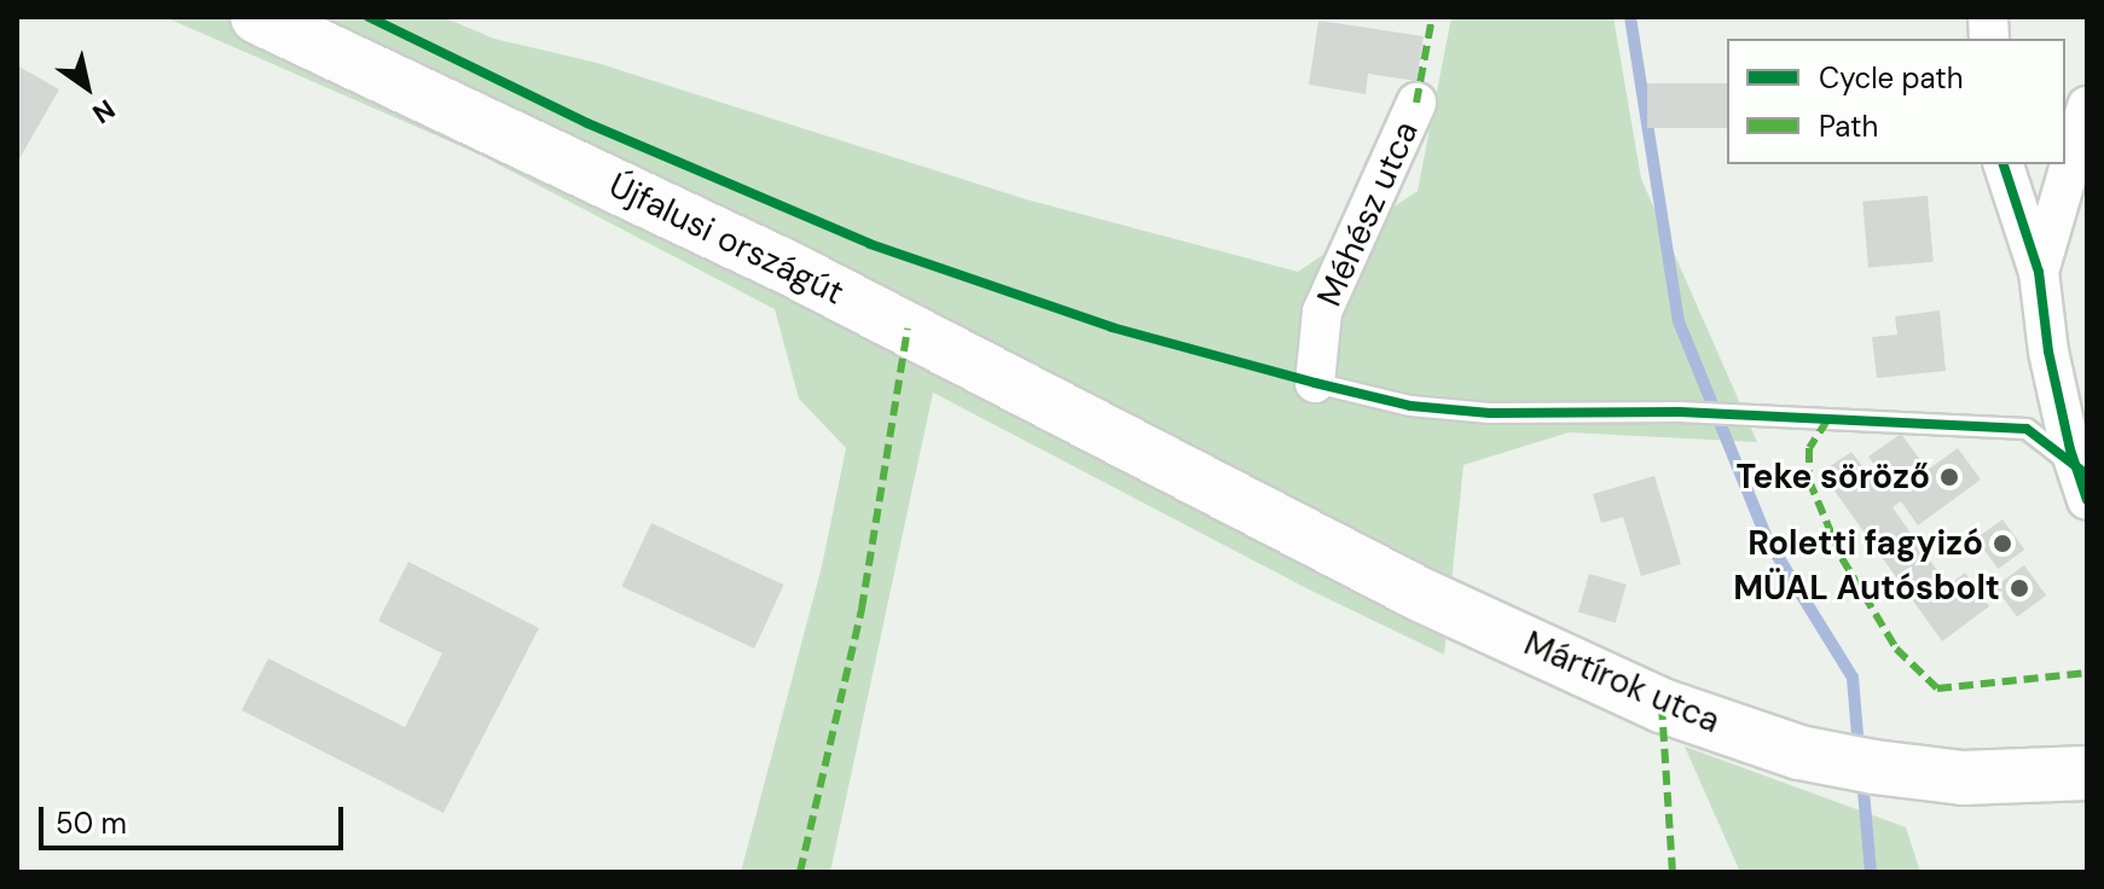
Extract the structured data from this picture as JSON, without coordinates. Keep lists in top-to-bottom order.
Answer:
{
  "streets": {
    "main road": ["Újfalusi országút", "Mártírok utca"],
    "street": ["Méhész utca"]
  },
  "crossings": [
    ["Újfalusi országút", "Mártírok utca"]
  ],
  "places": ["Teke söröző", "Roletti fagyizó", "MÜAL Autósbolt"],
  "legend": ["Cycle path", "Path"],
  "scale_bar": "50 m",
  "north": "bottom right"
}
